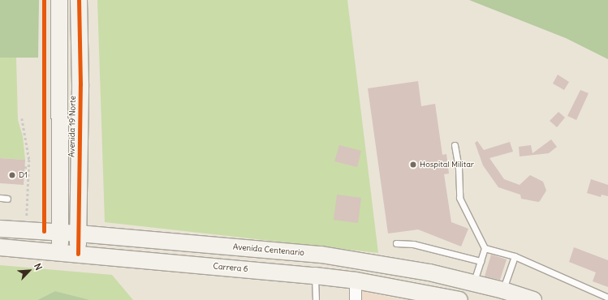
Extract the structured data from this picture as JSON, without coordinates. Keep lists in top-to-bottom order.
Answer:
{
  "streets": {
    "main road": ["Avenida 19 Norte", "Avenida Centenario", "Carrera 6"]
  },
  "crossings": [
    ["Avenida 19 Norte", "Avenida Centenario"],
    ["Avenida 19 Norte", "Carrera 6"]
  ],
  "places": ["Hospital Militar", "D1"],
  "north": "top right"
}
